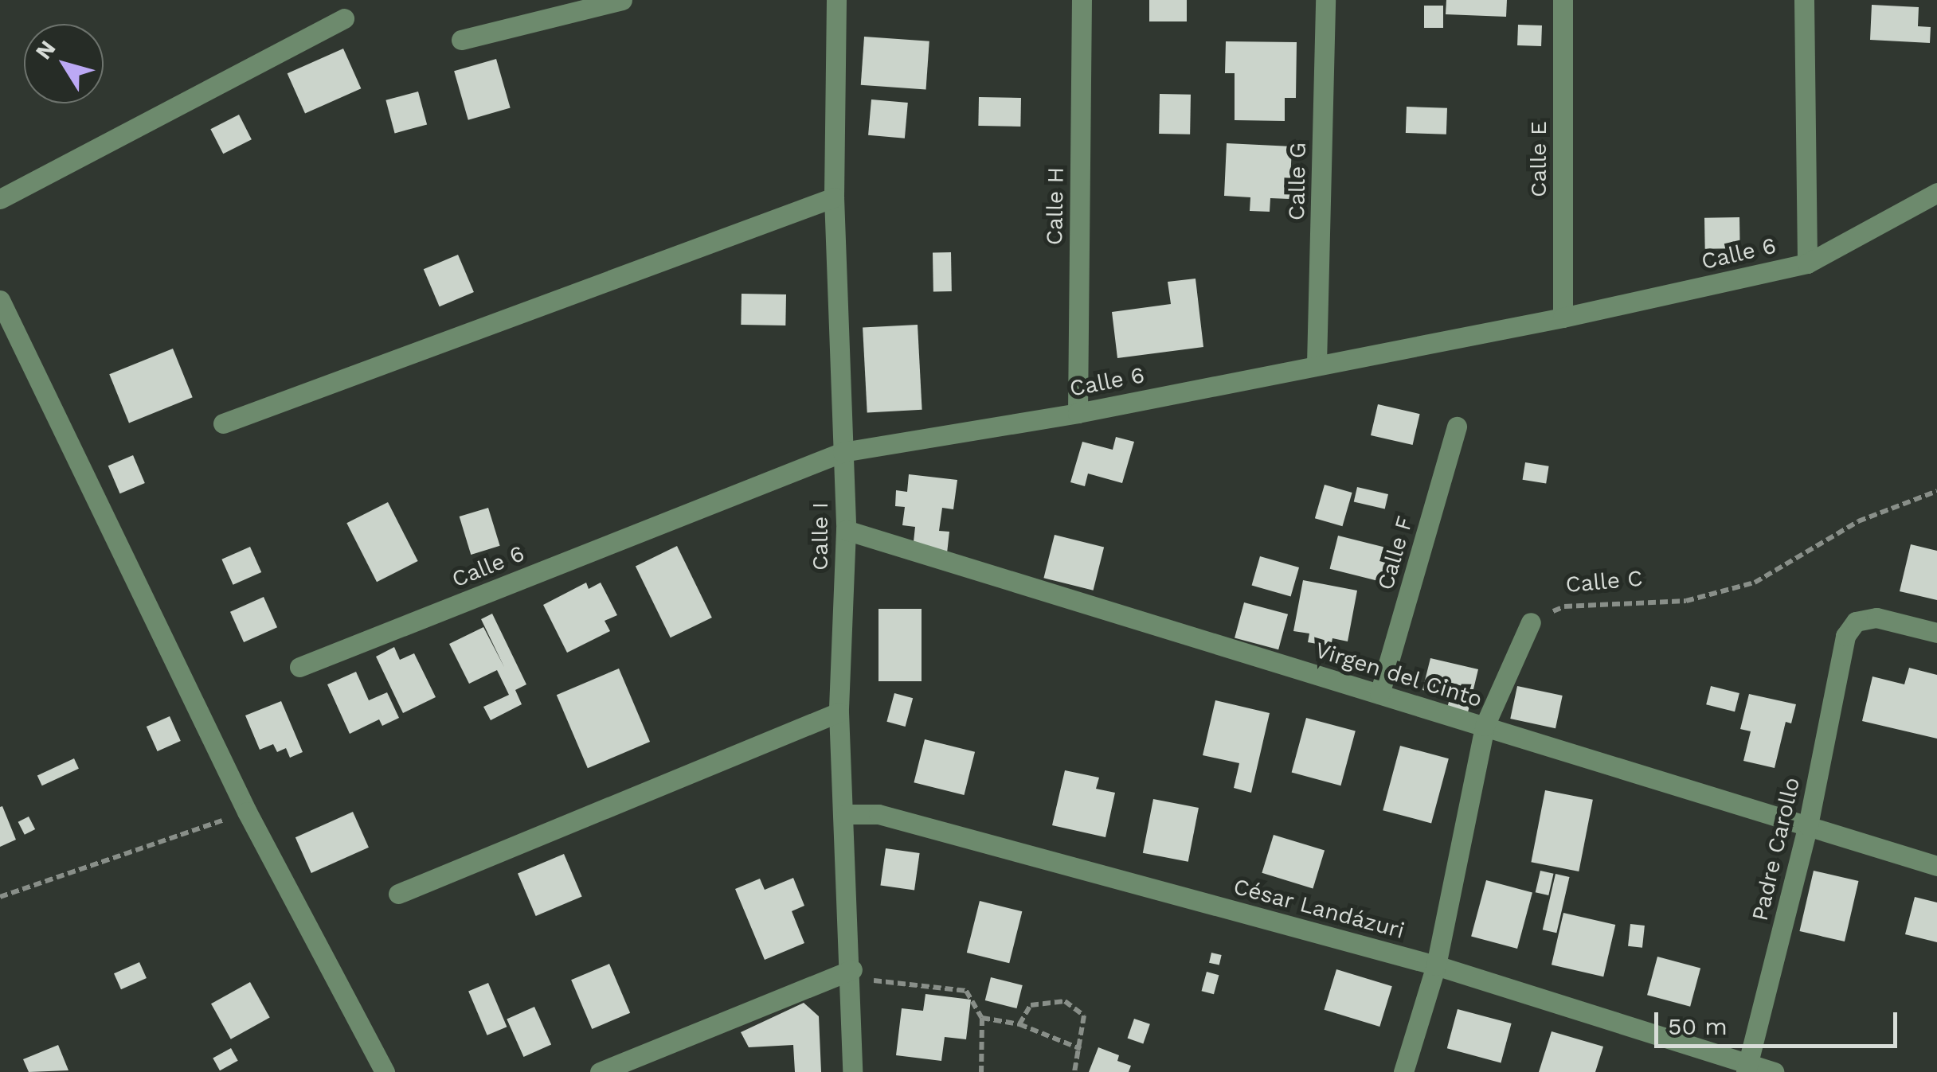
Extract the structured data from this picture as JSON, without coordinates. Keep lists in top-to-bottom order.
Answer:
{
  "streets": {
    "street": [
      "Calle E",
      "Calle G",
      "Calle H",
      "Calle 6",
      "Calle I",
      "Calle F",
      "Virgen del Cinto",
      "Padre Carollo",
      "César Landázuri"
    ],
    "path": ["Calle C"]
  },
  "crossings": [
    ["Calle E", "Calle 6"],
    ["Calle G", "Calle 6"],
    ["Calle H", "Calle 6"],
    ["Calle 6", "Calle I"],
    ["Calle I", "Virgen del Cinto"],
    ["Calle I", "César Landázuri"],
    ["Calle F", "Virgen del Cinto"],
    ["Virgen del Cinto", "Padre Carollo"],
    ["Padre Carollo", "César Landázuri"]
  ],
  "scale_bar": "50 m",
  "north": "top left"
}
